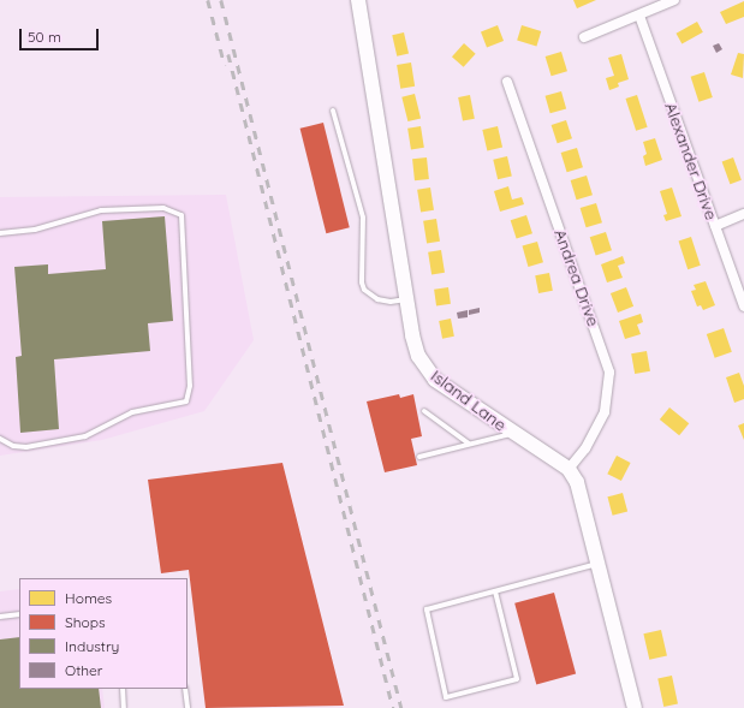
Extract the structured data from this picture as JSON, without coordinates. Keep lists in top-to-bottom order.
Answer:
{
  "streets": {
    "street": ["Alexander Drive", "Andrea Drive", "Island Lane"]
  },
  "crossings": [
    ["Andrea Drive", "Island Lane"]
  ],
  "legend": [
    "Homes",
    "Shops",
    "Industry",
    "Other"
  ],
  "scale_bar": "50 m"
}
